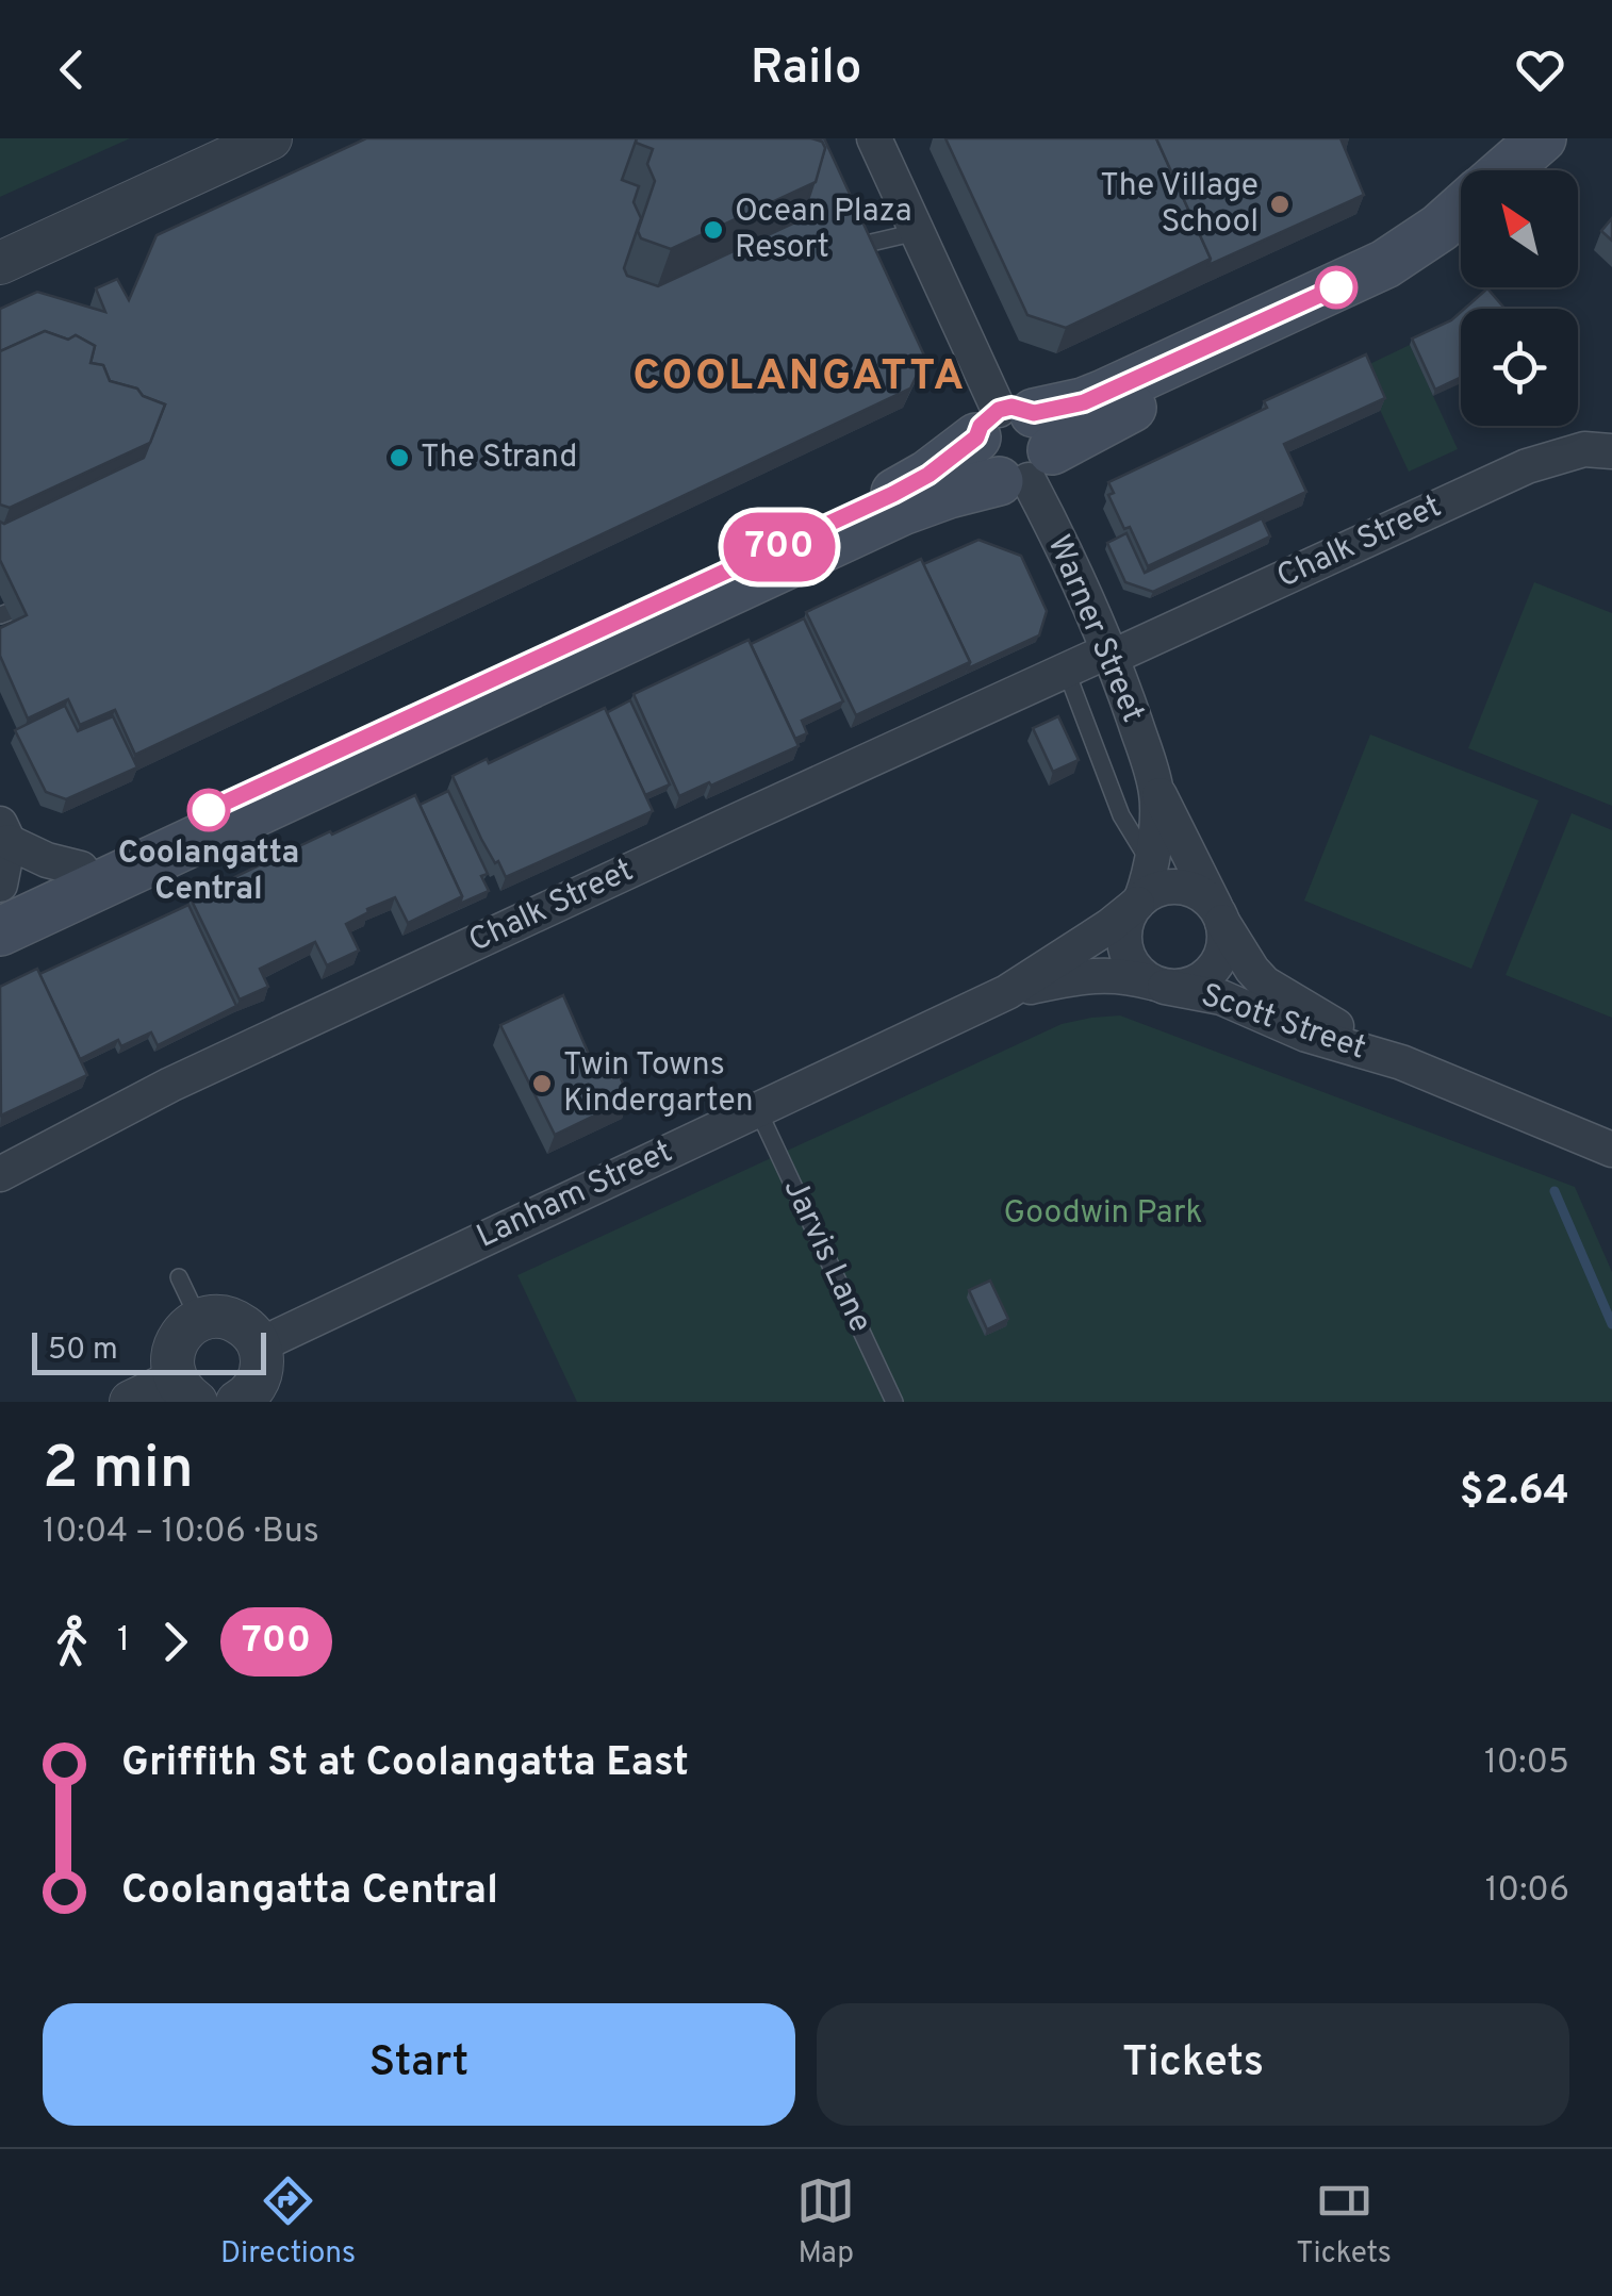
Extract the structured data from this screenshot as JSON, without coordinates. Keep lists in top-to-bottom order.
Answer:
{
  "streets": {
    "street": [
      "Chalk Street",
      "Warner Street",
      "Scott Street",
      "Lanham Street"
    ],
    "lane": ["Jarvis Lane"]
  },
  "crossings": [
    ["Chalk Street", "Warner Street"],
    ["Warner Street", "Scott Street"],
    ["Warner Street", "Lanham Street"],
    ["Scott Street", "Lanham Street"],
    ["Lanham Street", "Jarvis Lane"]
  ],
  "districts": ["COOLANGATTA"],
  "parks": ["Goodwin Park"],
  "places": [
    "The Village School",
    "Ocean Plaza Resort",
    "The Strand",
    "Coolangatta Central",
    "Twin Towns Kindergarten"
  ],
  "lines": ["bus line 700"],
  "scale_bar": "50 m",
  "north": "top left",
  "page": {
    "header": "Railo",
    "on_map": "700",
    "scale": "50 m",
    "heading": ["2 min", "10:04 – 10:06 · Bus", "$2.64"],
    "legs": ["1", "700"],
    "list": [
      {
        "name": "Griffith St at Coolangatta East",
        "value": "10:05"
      },
      {
        "name": "Coolangatta Central",
        "value": "10:06"
      }
    ],
    "buttons": ["Start", "Tickets"],
    "tabs": ["Directions", "Map", "Tickets"]
  }
}
